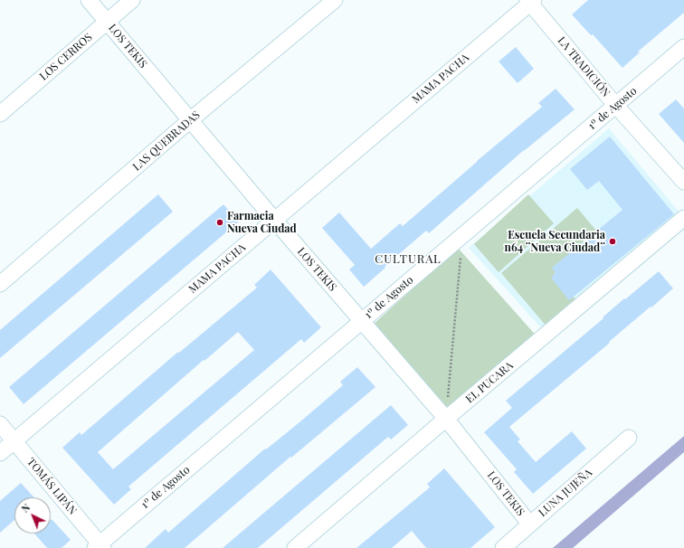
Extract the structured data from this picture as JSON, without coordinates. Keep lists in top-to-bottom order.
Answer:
{
  "streets": {
    "street": [
      "LOS TEKIS",
      "LOS CERROS",
      "LA TRADICIÓN",
      "MAMA PACHA",
      "1º de Agosto",
      "LAS QUEBRADAS",
      "EL PUCARA",
      "TOMÁS LIPÁN",
      "LUNA JUJEÑA"
    ]
  },
  "crossings": [
    ["LOS TEKIS", "LOS CERROS"],
    ["LOS TEKIS", "MAMA PACHA"],
    ["LOS TEKIS", "1º de Agosto"],
    ["LOS TEKIS", "LAS QUEBRADAS"],
    ["LOS TEKIS", "EL PUCARA"],
    ["LOS TEKIS", "LUNA JUJEÑA"],
    ["LA TRADICIÓN", "MAMA PACHA"],
    ["LA TRADICIÓN", "1º de Agosto"],
    ["MAMA PACHA", "TOMÁS LIPÁN"],
    ["1º de Agosto", "TOMÁS LIPÁN"]
  ],
  "districts": ["CULTURAL"],
  "places": ["Farmacia Nueva Ciudad", "Escuela Secundaria n64 ¨Nueva Ciudad¨"],
  "north": "top left"
}
